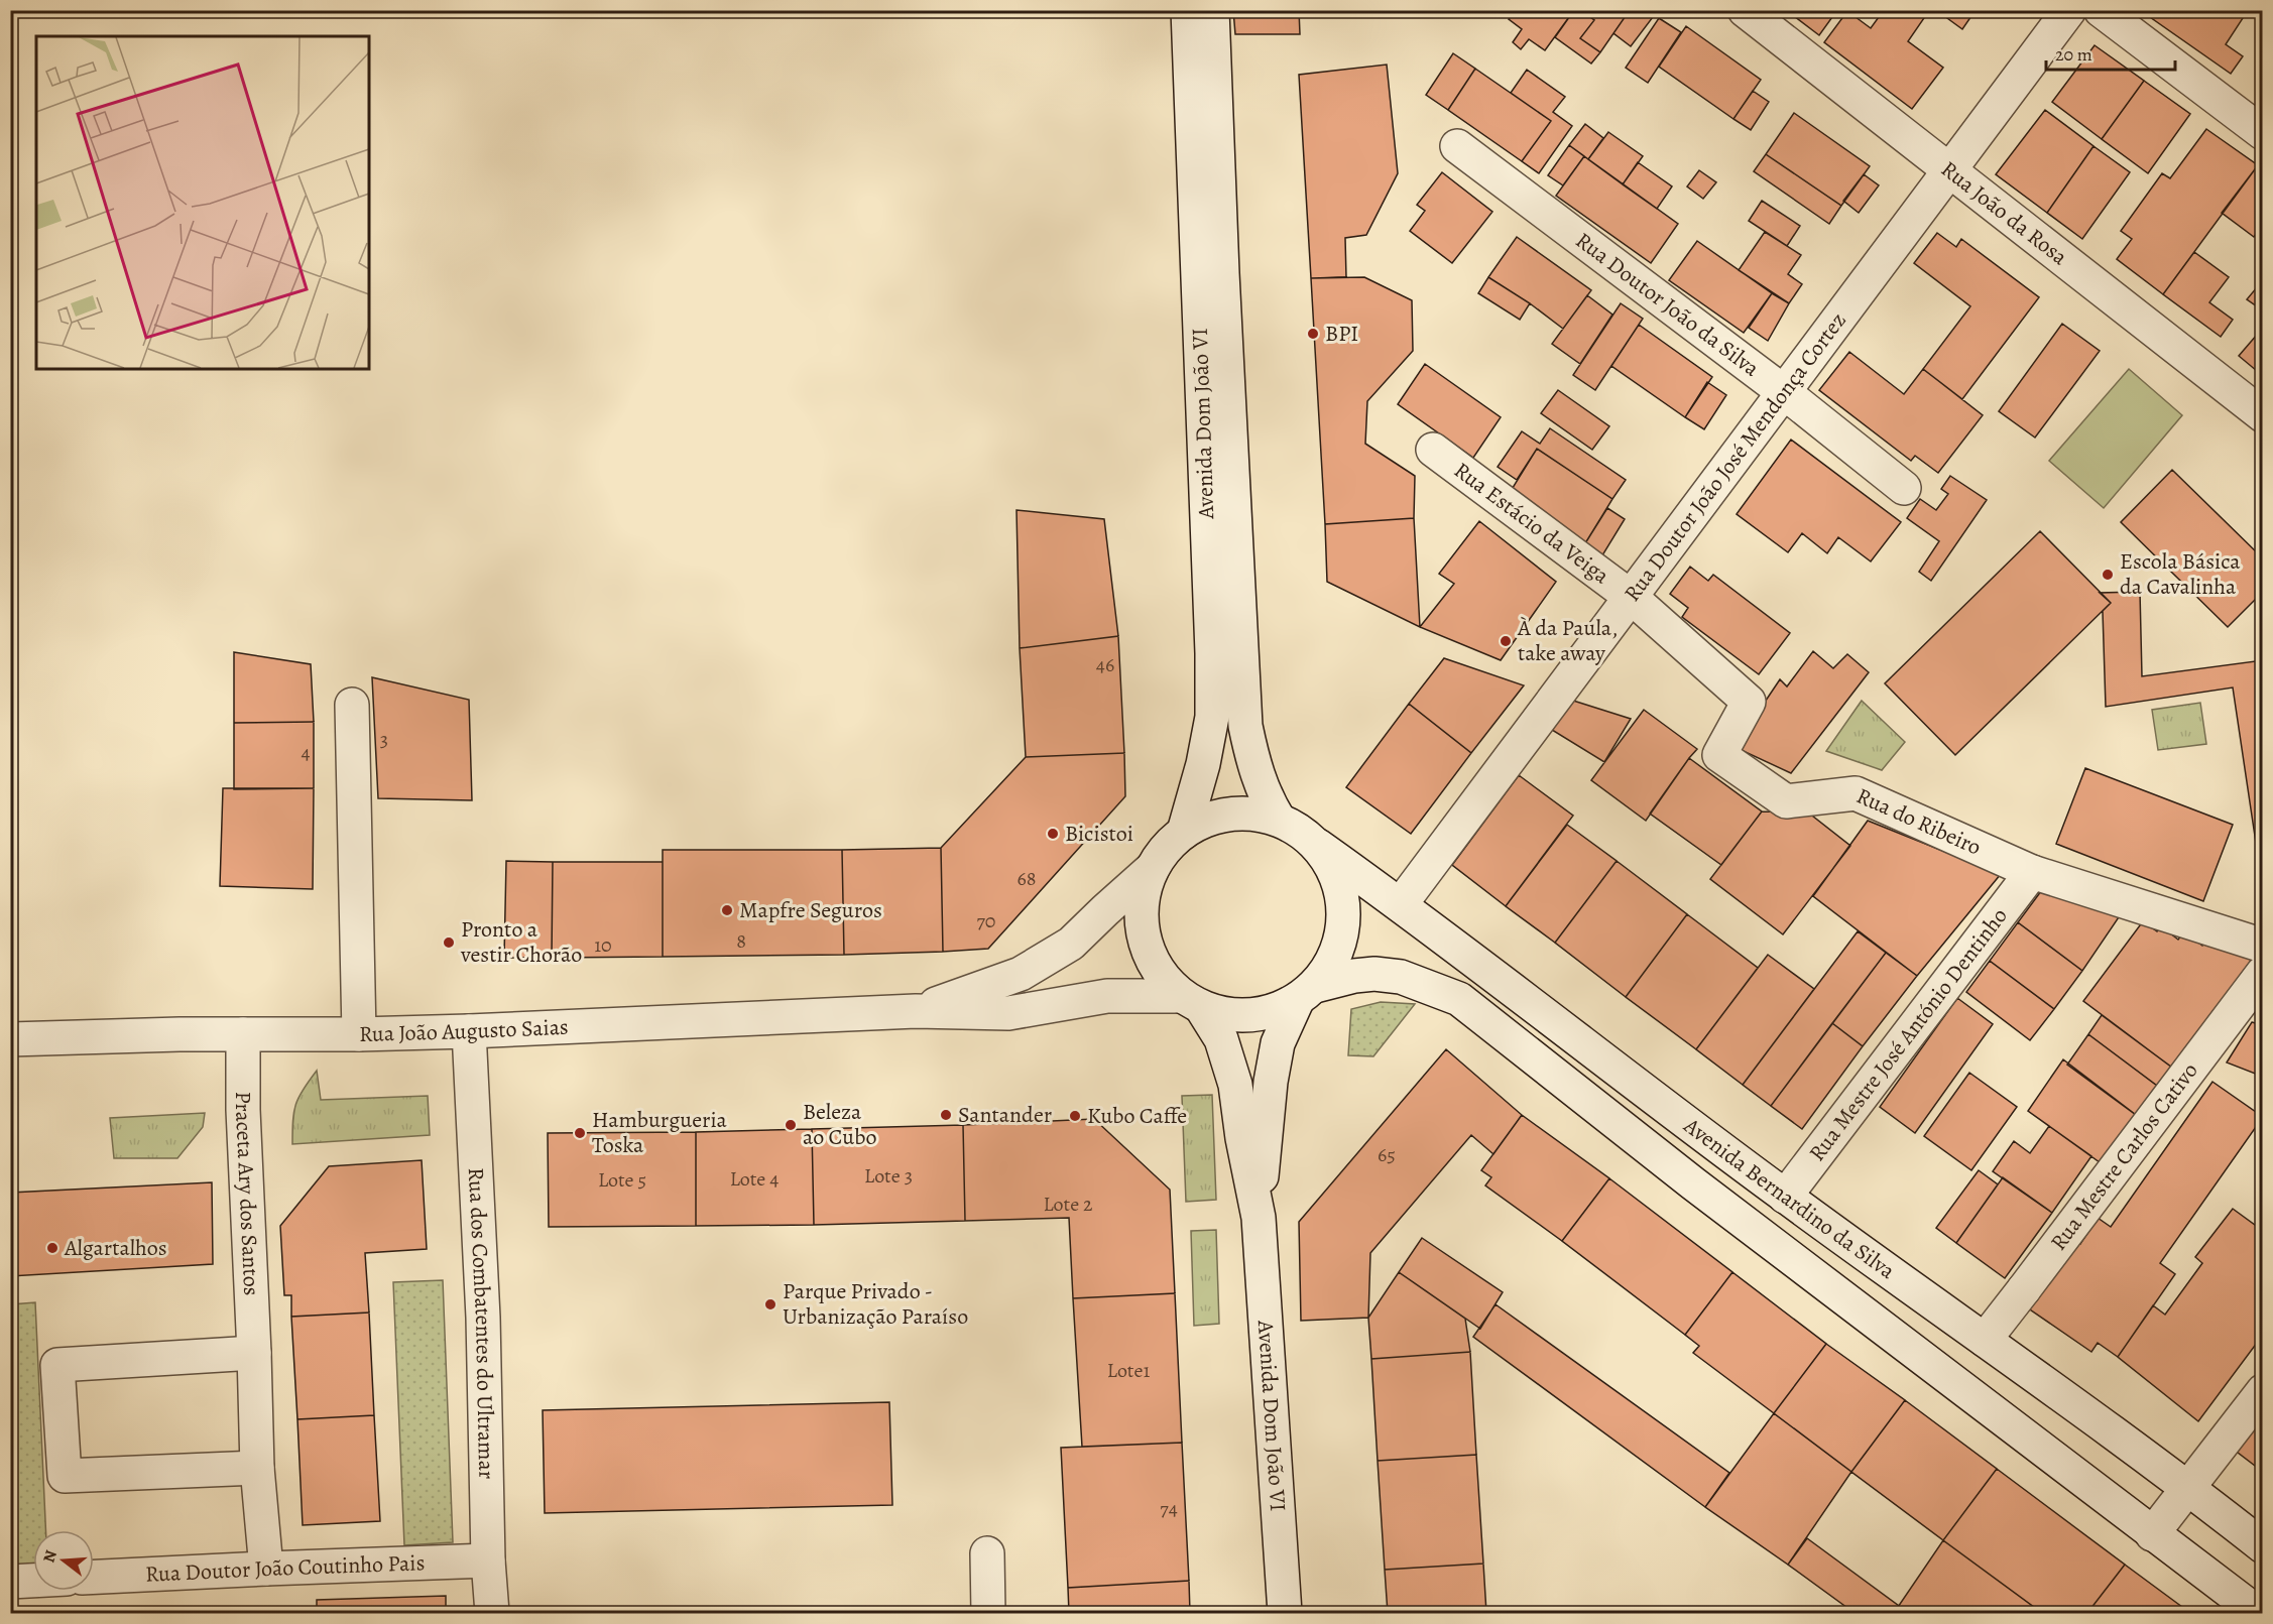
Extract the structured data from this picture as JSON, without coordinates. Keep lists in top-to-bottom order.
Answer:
{
  "streets": {
    "street": [
      "Rua João da Rosa",
      "Rua Doutor João da Silva",
      "Avenida Dom João VI",
      "Rua Doutor João José Mendonça Cortez",
      "Rua Estácio da Veiga",
      "Rua do Ribeiro",
      "Rua João Augusto Saias",
      "Rua Mestre José António Dentinho",
      "Rua Mestre Carlos Cativo",
      "Praceta Ary dos Santos",
      "Avenida Bernardino da Silva",
      "Rua dos Combatentes do Ultramar",
      "Rua Doutor João Coutinho Pais"
    ]
  },
  "crossings": [
    ["Rua João da Rosa", "Rua Doutor João José Mendonça Cortez"],
    ["Rua Doutor João da Silva", "Rua Doutor João José Mendonça Cortez"],
    ["Avenida Dom João VI", "Avenida Bernardino da Silva"],
    ["Rua Doutor João José Mendonça Cortez", "Rua Estácio da Veiga"],
    ["Rua Doutor João José Mendonça Cortez", "Rua do Ribeiro"],
    ["Rua Doutor João José Mendonça Cortez", "Avenida Bernardino da Silva"],
    ["Rua Estácio da Veiga", "Rua do Ribeiro"],
    ["Rua do Ribeiro", "Rua Mestre José António Dentinho"],
    ["Rua João Augusto Saias", "Praceta Ary dos Santos"],
    ["Rua João Augusto Saias", "Rua dos Combatentes do Ultramar"],
    ["Rua Mestre José António Dentinho", "Avenida Bernardino da Silva"],
    ["Rua Mestre Carlos Cativo", "Avenida Bernardino da Silva"],
    ["Praceta Ary dos Santos", "Rua Doutor João Coutinho Pais"],
    ["Rua dos Combatentes do Ultramar", "Rua Doutor João Coutinho Pais"]
  ],
  "places": [
    "BPI",
    "Escola Básica da Cavalinha",
    "À da Paula, take away",
    "Bicistoi",
    "Mapfre Seguros",
    "Pronto a vestir Chorão",
    "Santander",
    "Kubo Caffe",
    "Beleza ao Cubo",
    "Hamburgueria Toska",
    "Algartalhos",
    "Parque Privado - Urbanização Paraíso"
  ],
  "house_numbers": [
    "46",
    "3",
    "4",
    "68",
    "70",
    "8",
    "10",
    "65",
    "Lote 3",
    "Lote 4",
    "Lote 5",
    "Lote 2",
    "Lote1",
    "74"
  ],
  "scale_bar": "20 m",
  "north": "left"
}
